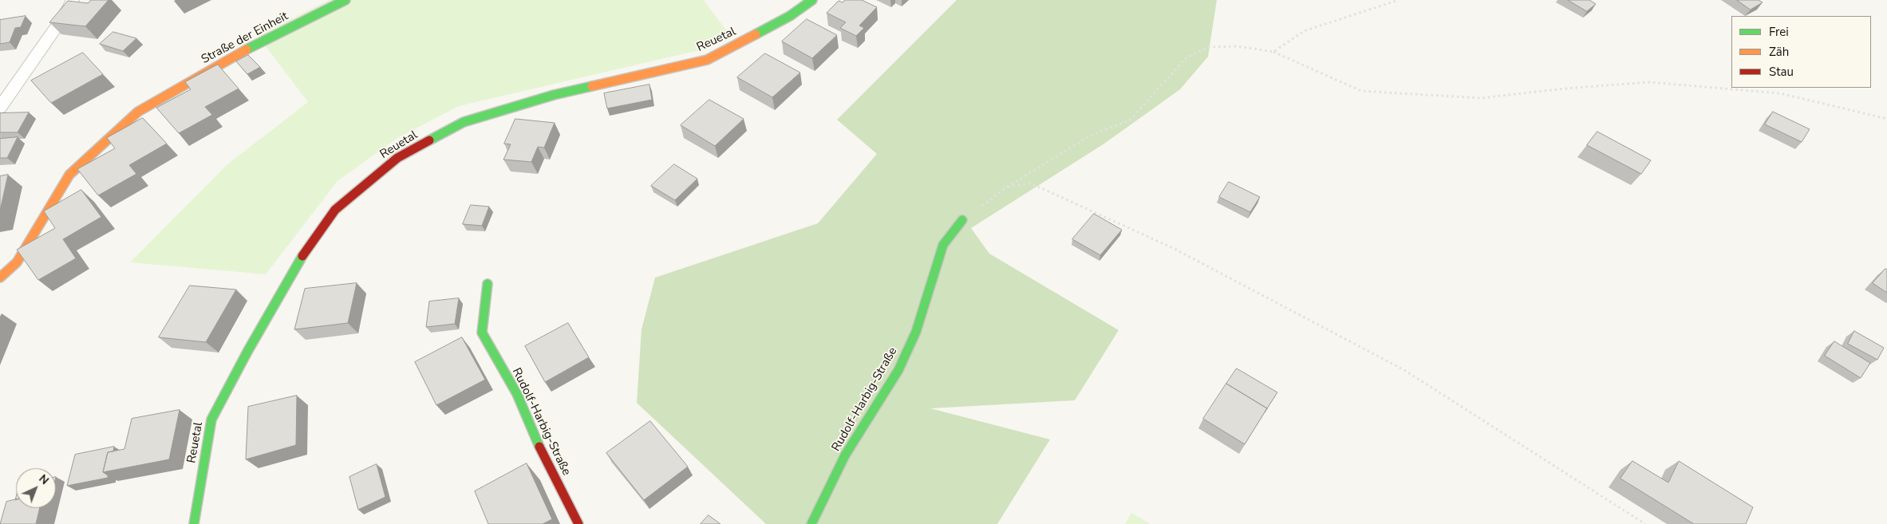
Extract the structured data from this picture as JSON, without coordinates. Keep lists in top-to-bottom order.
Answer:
{
  "streets": {
    "street": ["Straße der Einheit", "Reuetal", "Rudolf-Harbig-Straße"]
  },
  "legend": ["Frei", "Zäh", "Stau"],
  "north": "top right"
}
